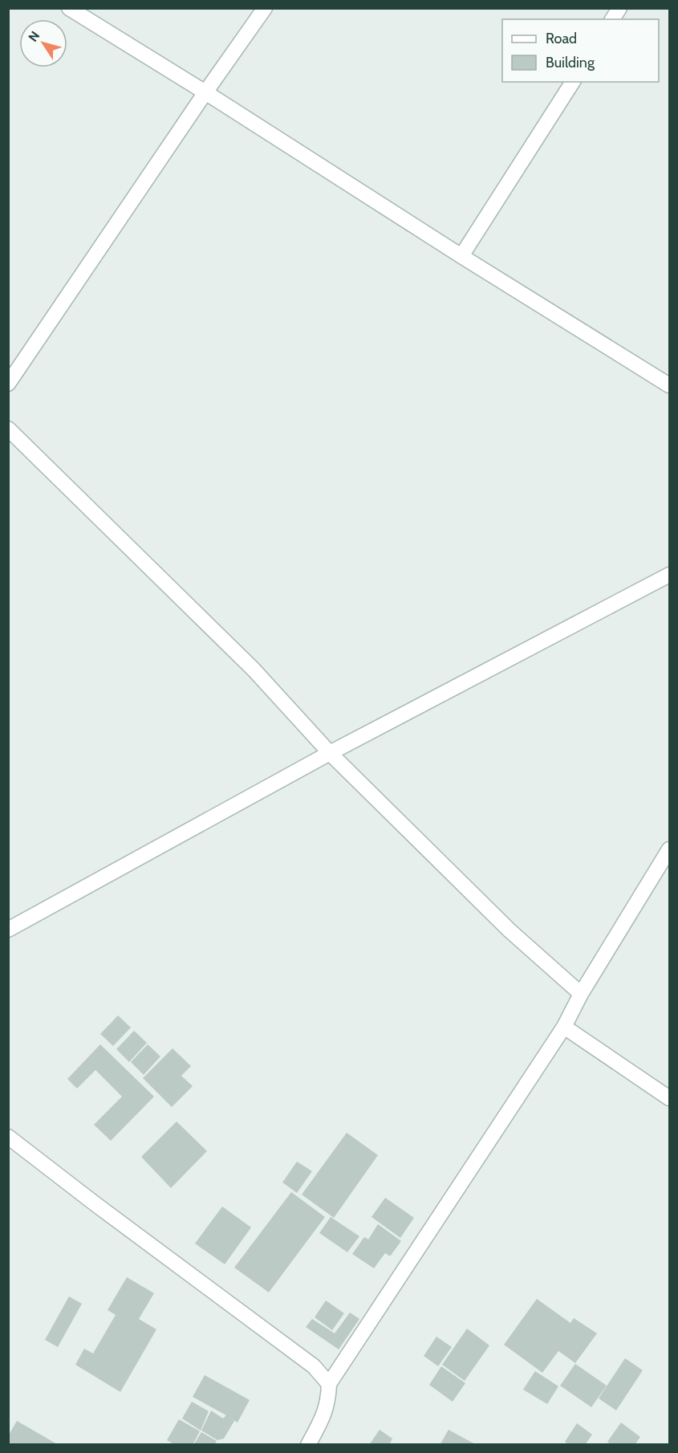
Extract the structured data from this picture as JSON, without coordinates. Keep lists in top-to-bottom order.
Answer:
{
  "legend": ["Road", "Building"],
  "north": "top left"
}
